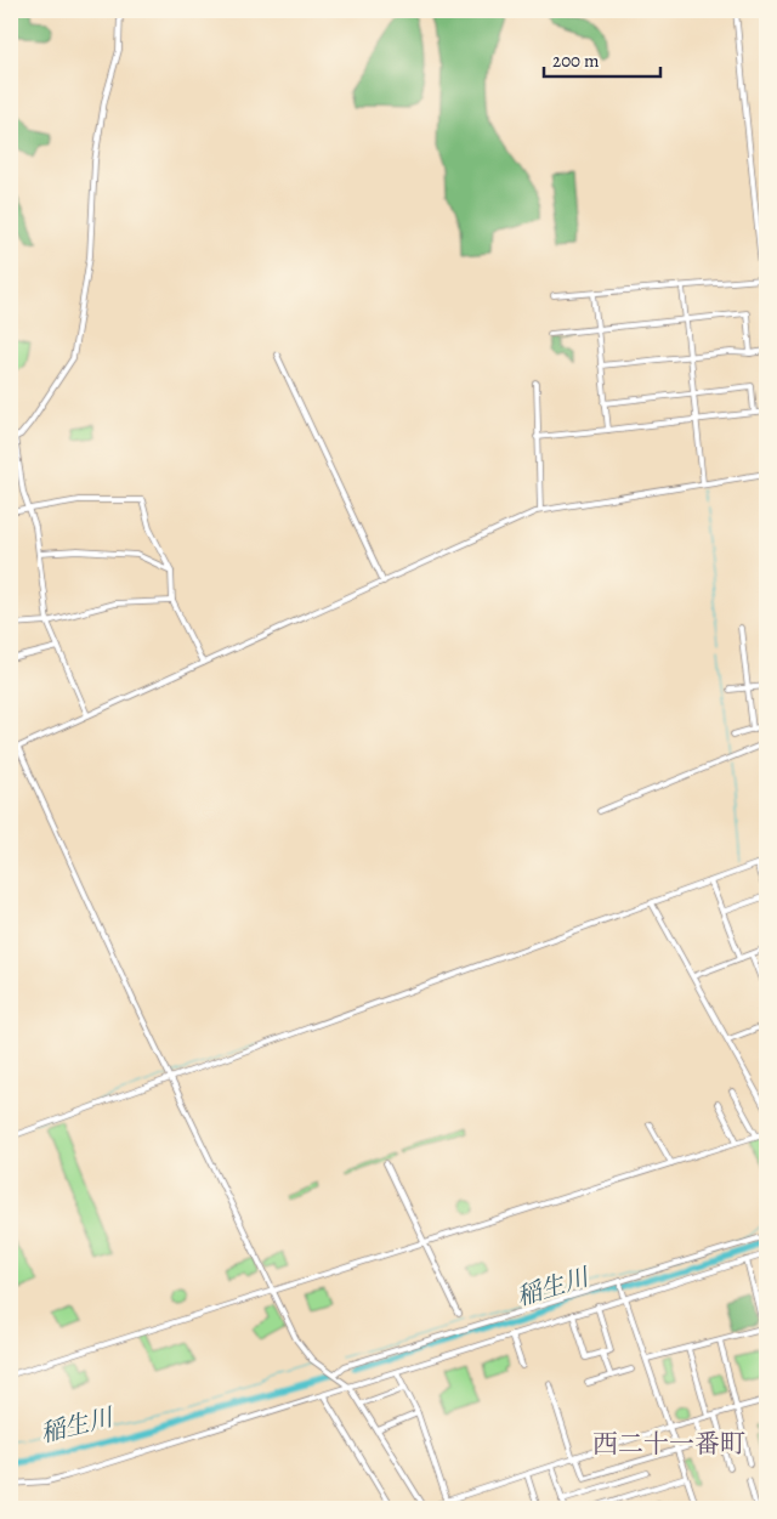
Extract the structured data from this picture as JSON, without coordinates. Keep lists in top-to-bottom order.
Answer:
{
  "districts": ["西二十一番町"],
  "water": ["稲生川"],
  "scale_bar": "200 m"
}
